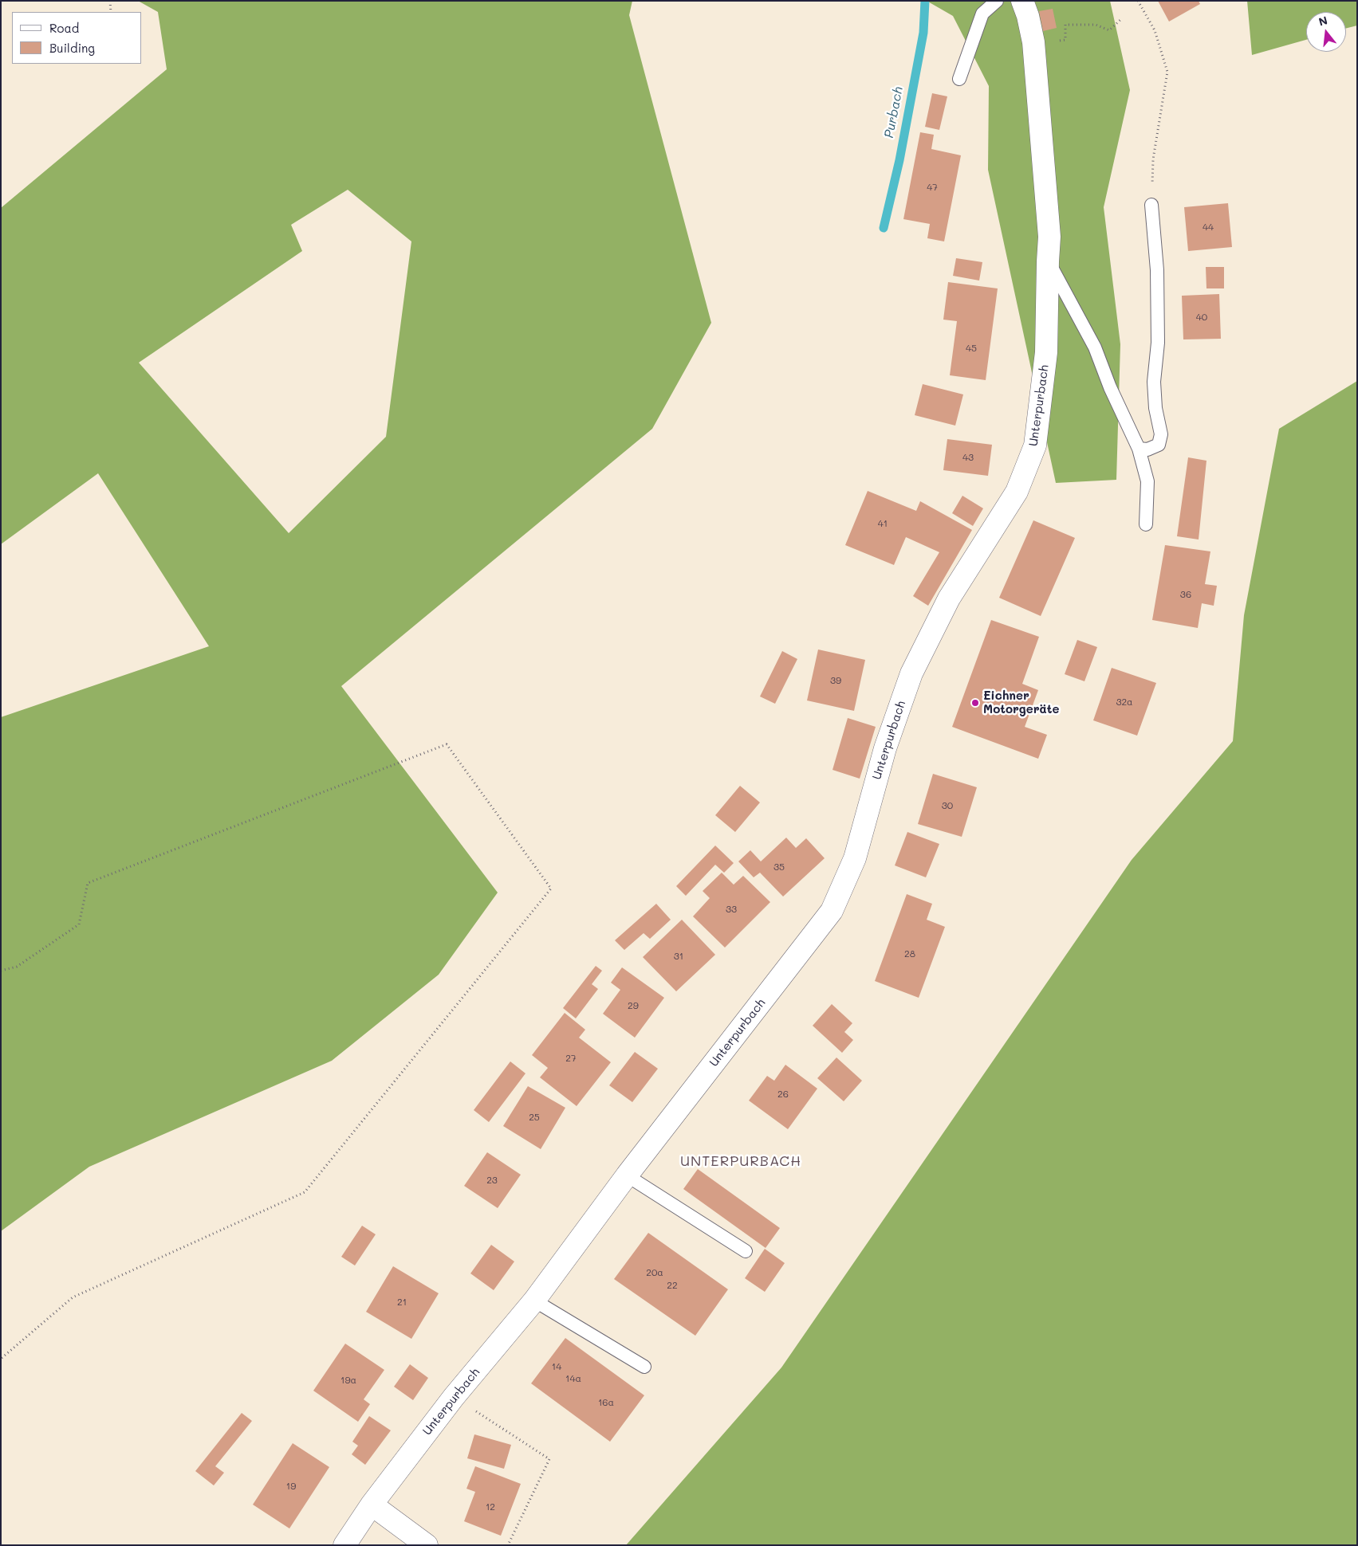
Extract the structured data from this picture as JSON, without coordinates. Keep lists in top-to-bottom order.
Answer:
{
  "streets": {
    "street": ["Unterpurbach"]
  },
  "districts": ["UNTERPURBACH"],
  "water": ["Purbach"],
  "places": ["Eichner Motorgeräte"],
  "house_numbers": [
    "47",
    "44",
    "40",
    "45",
    "43",
    "41",
    "36",
    "39",
    "32a",
    "30",
    "35",
    "33",
    "28",
    "31",
    "29",
    "27",
    "26",
    "25",
    "23",
    "20a",
    "22",
    "21",
    "14",
    "14a",
    "19a",
    "16a",
    "19",
    "12"
  ],
  "legend": ["Road", "Building"],
  "north": "top"
}
